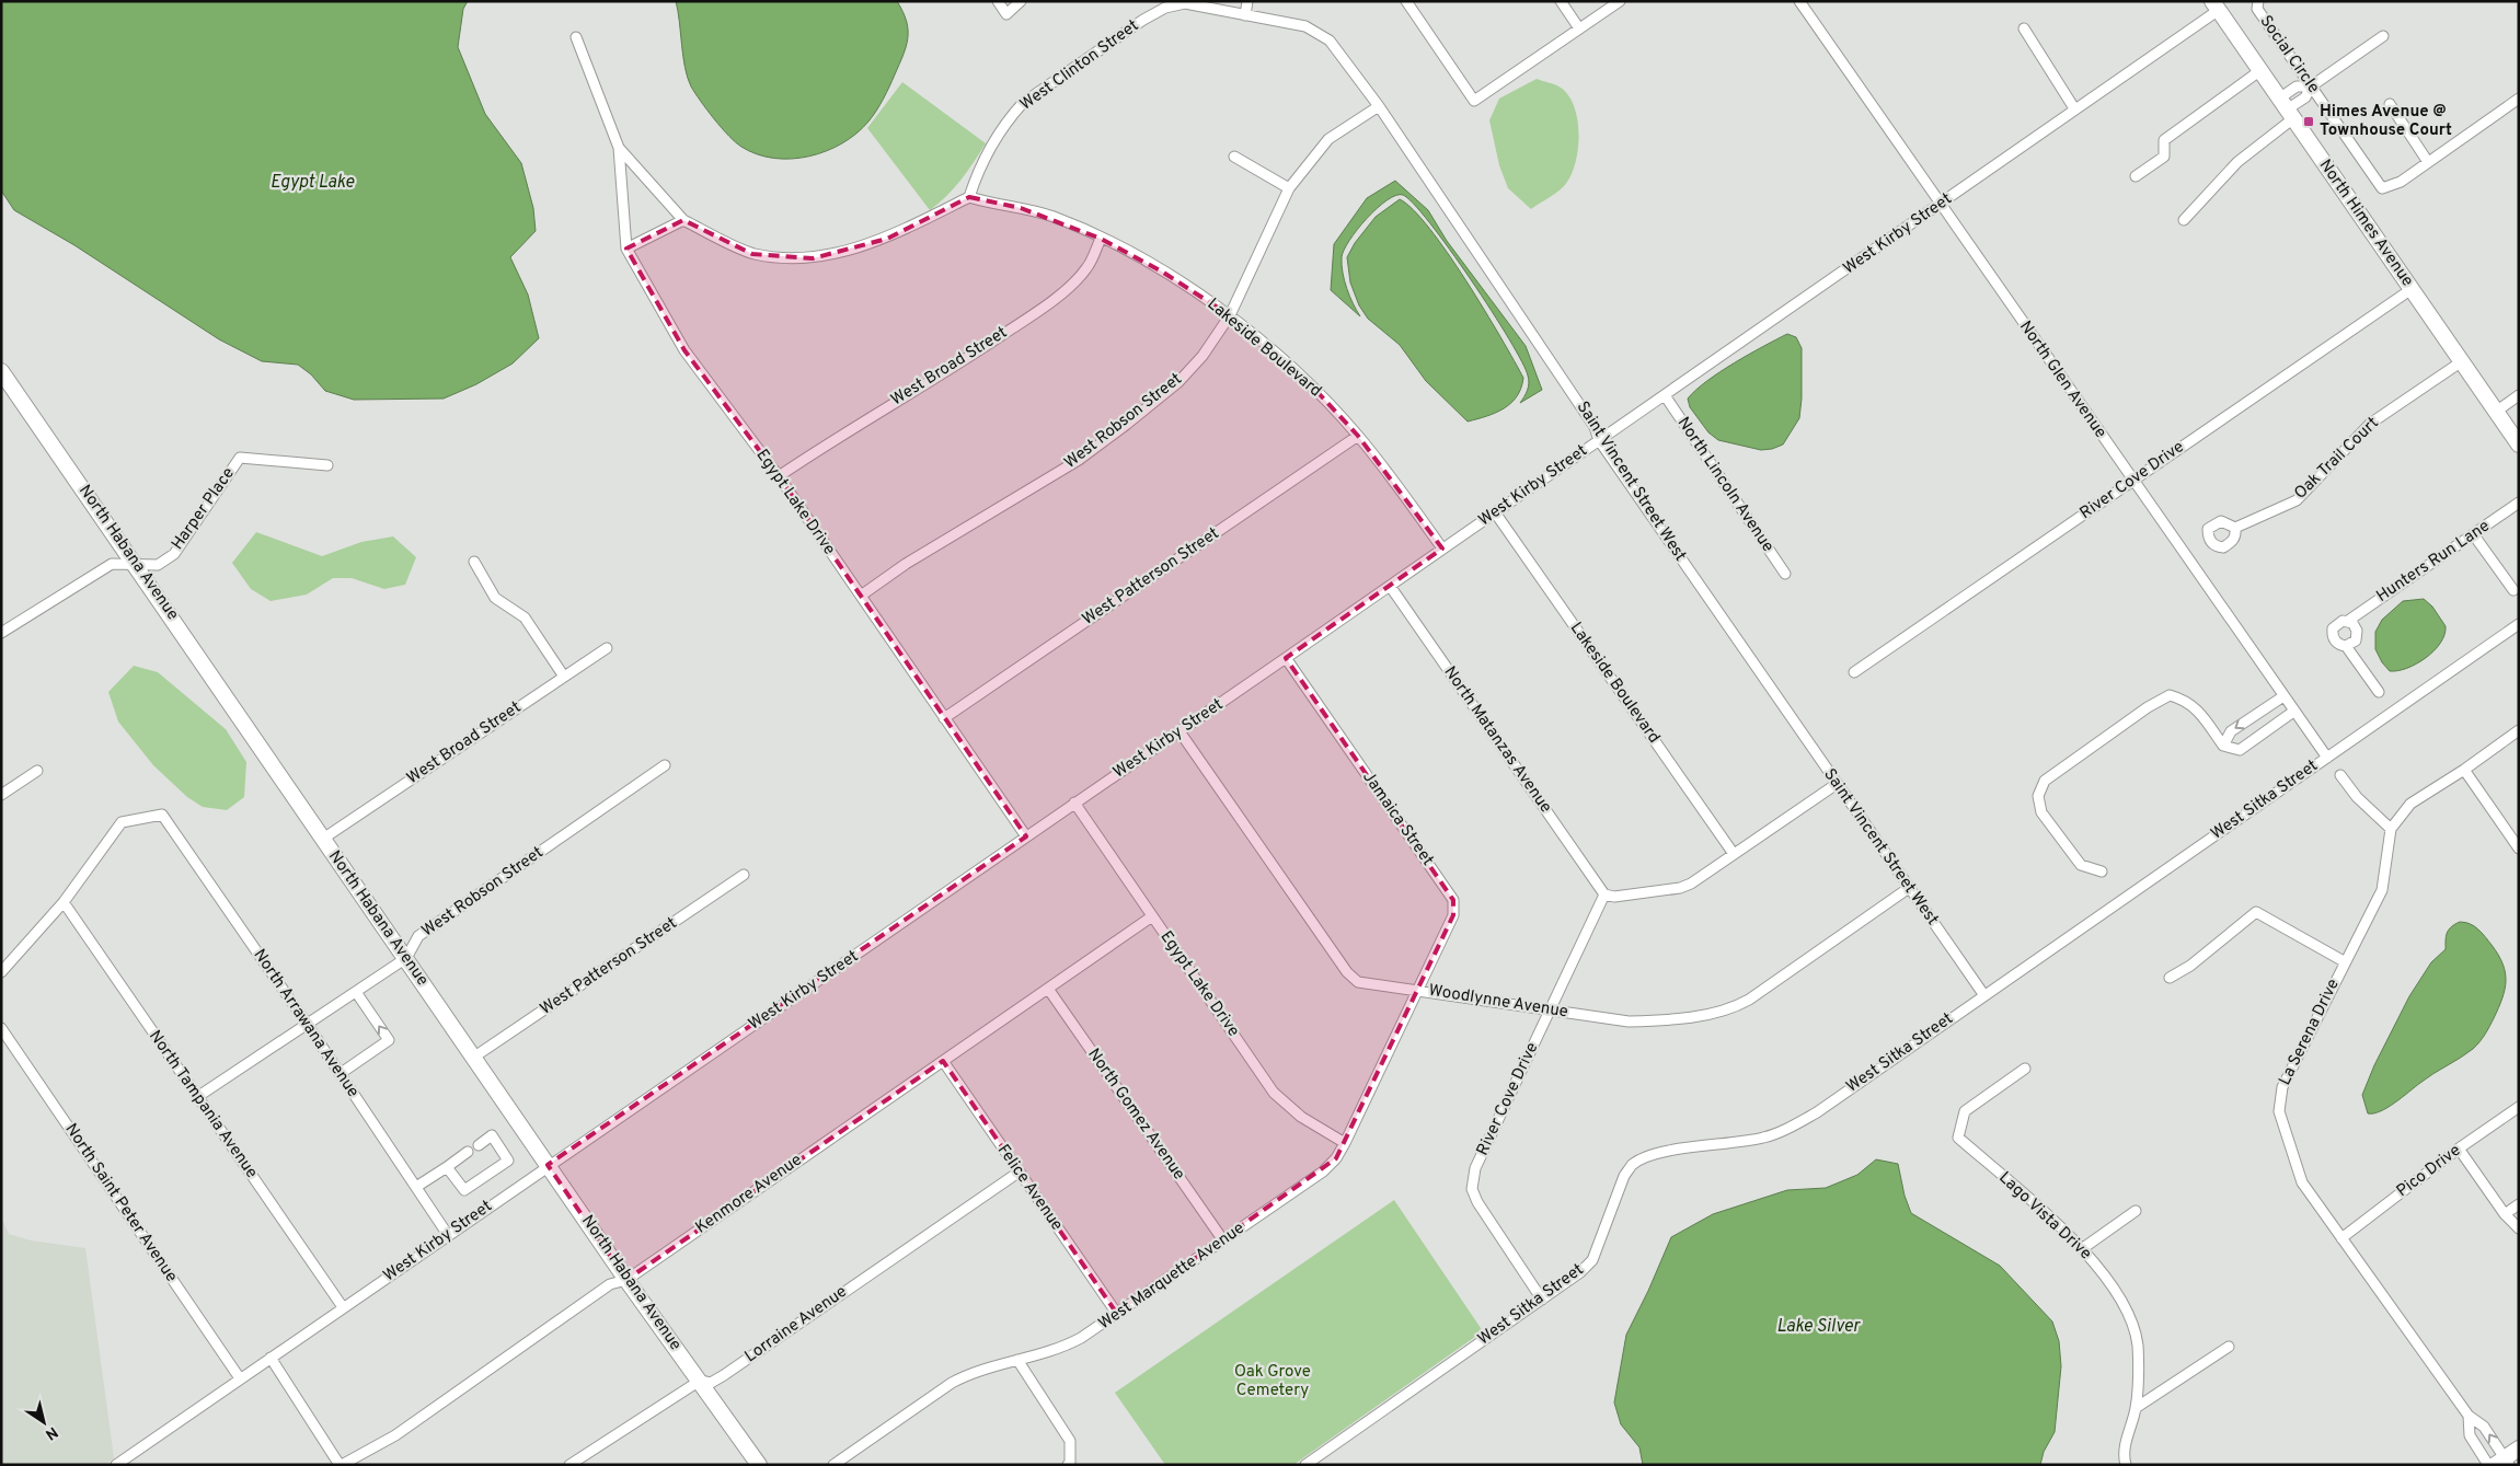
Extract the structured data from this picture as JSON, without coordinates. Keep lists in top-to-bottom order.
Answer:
{
  "streets": {
    "street": [
      "Social Circle",
      "West Clinton Street",
      "North Himes Avenue",
      "West Kirby Street",
      "Lakeside Boulevard",
      "West Broad Street",
      "North Glen Avenue",
      "West Robson Street",
      "Oak Trail Court",
      "River Cove Drive",
      "Saint Vincent Street West",
      "North Lincoln Avenue",
      "Egypt Lake Drive",
      "Harper Place",
      "North Habana Avenue",
      "Hunters Run Lane",
      "West Patterson Street",
      "North Matanzas Avenue",
      "West Sitka Street",
      "Jamaica Street",
      "Woodlynne Avenue",
      "North Arrawana Avenue",
      "La Serena Drive",
      "North Tampania Avenue",
      "North Gomez Avenue",
      "Pico Drive",
      "Felice Avenue",
      "Kenmore Avenue",
      "North Saint Peter Avenue",
      "Lago Vista Drive",
      "West Marquette Avenue",
      "Lorraine Avenue"
    ]
  },
  "crossings": [
    ["West Clinton Street", "Lakeside Boulevard"],
    ["West Clinton Street", "Saint Vincent Street West"],
    ["North Himes Avenue", "West Kirby Street"],
    ["North Himes Avenue", "Oak Trail Court"],
    ["North Himes Avenue", "River Cove Drive"],
    ["West Kirby Street", "Lakeside Boulevard"],
    ["West Kirby Street", "North Glen Avenue"],
    ["West Kirby Street", "Saint Vincent Street West"],
    ["West Kirby Street", "North Lincoln Avenue"],
    ["West Kirby Street", "Egypt Lake Drive"],
    ["West Kirby Street", "North Habana Avenue"],
    ["West Kirby Street", "North Matanzas Avenue"],
    ["West Kirby Street", "Jamaica Street"],
    ["West Kirby Street", "Woodlynne Avenue"],
    ["West Kirby Street", "North Arrawana Avenue"],
    ["West Kirby Street", "North Tampania Avenue"],
    ["West Kirby Street", "North Saint Peter Avenue"],
    ["Lakeside Boulevard", "West Broad Street"],
    ["Lakeside Boulevard", "West Robson Street"],
    ["Lakeside Boulevard", "West Patterson Street"],
    ["West Broad Street", "Egypt Lake Drive"],
    ["West Broad Street", "North Habana Avenue"],
    ["North Glen Avenue", "River Cove Drive"],
    ["North Glen Avenue", "West Sitka Street"],
    ["West Robson Street", "Saint Vincent Street West"],
    ["West Robson Street", "Egypt Lake Drive"],
    ["West Robson Street", "North Habana Avenue"],
    ["West Robson Street", "North Arrawana Avenue"],
    ["West Robson Street", "North Tampania Avenue"],
    ["River Cove Drive", "North Matanzas Avenue"],
    ["River Cove Drive", "West Sitka Street"],
    ["River Cove Drive", "Woodlynne Avenue"],
    ["Saint Vincent Street West", "West Sitka Street"],
    ["Saint Vincent Street West", "Woodlynne Avenue"],
    ["Egypt Lake Drive", "West Patterson Street"],
    ["Egypt Lake Drive", "Kenmore Avenue"],
    ["Egypt Lake Drive", "West Marquette Avenue"],
    ["Harper Place", "North Habana Avenue"],
    ["North Habana Avenue", "West Patterson Street"],
    ["North Habana Avenue", "Kenmore Avenue"],
    ["North Habana Avenue", "Lorraine Avenue"],
    ["Jamaica Street", "Woodlynne Avenue"],
    ["Jamaica Street", "West Marquette Avenue"],
    ["Woodlynne Avenue", "West Marquette Avenue"],
    ["North Arrawana Avenue", "North Tampania Avenue"],
    ["La Serena Drive", "Pico Drive"],
    ["North Gomez Avenue", "Kenmore Avenue"],
    ["North Gomez Avenue", "West Marquette Avenue"],
    ["Felice Avenue", "Kenmore Avenue"],
    ["Felice Avenue", "West Marquette Avenue"],
    ["Felice Avenue", "Lorraine Avenue"]
  ],
  "water": ["Egypt Lake", "Lake Silver"],
  "parks": ["Oak Grove Cemetery"],
  "places": {
    "transit": ["Himes Avenue @ Townhouse Court"]
  },
  "north": "bottom right"
}
